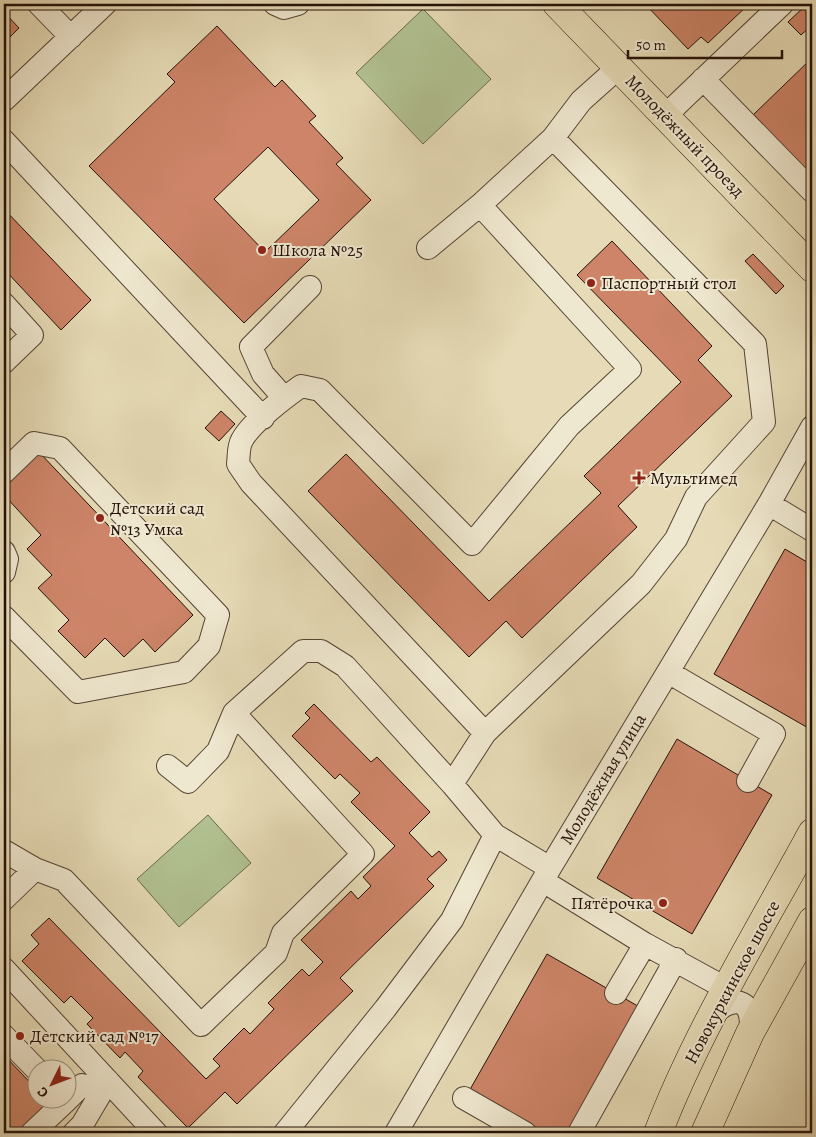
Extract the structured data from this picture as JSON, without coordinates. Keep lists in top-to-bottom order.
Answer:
{
  "streets": {
    "main road": ["Молодёжный проезд", "Новокуркинское шоссе"],
    "street": ["Молодёжная улица"]
  },
  "places": {
    "other": [
      "Школа №25",
      "Паспортный стол",
      "Детский сад №13 Умка",
      "Пятёрочка",
      "Детский сад №17"
    ],
    "health": ["Мультимед"]
  },
  "scale_bar": "50 m",
  "north": "bottom left"
}
